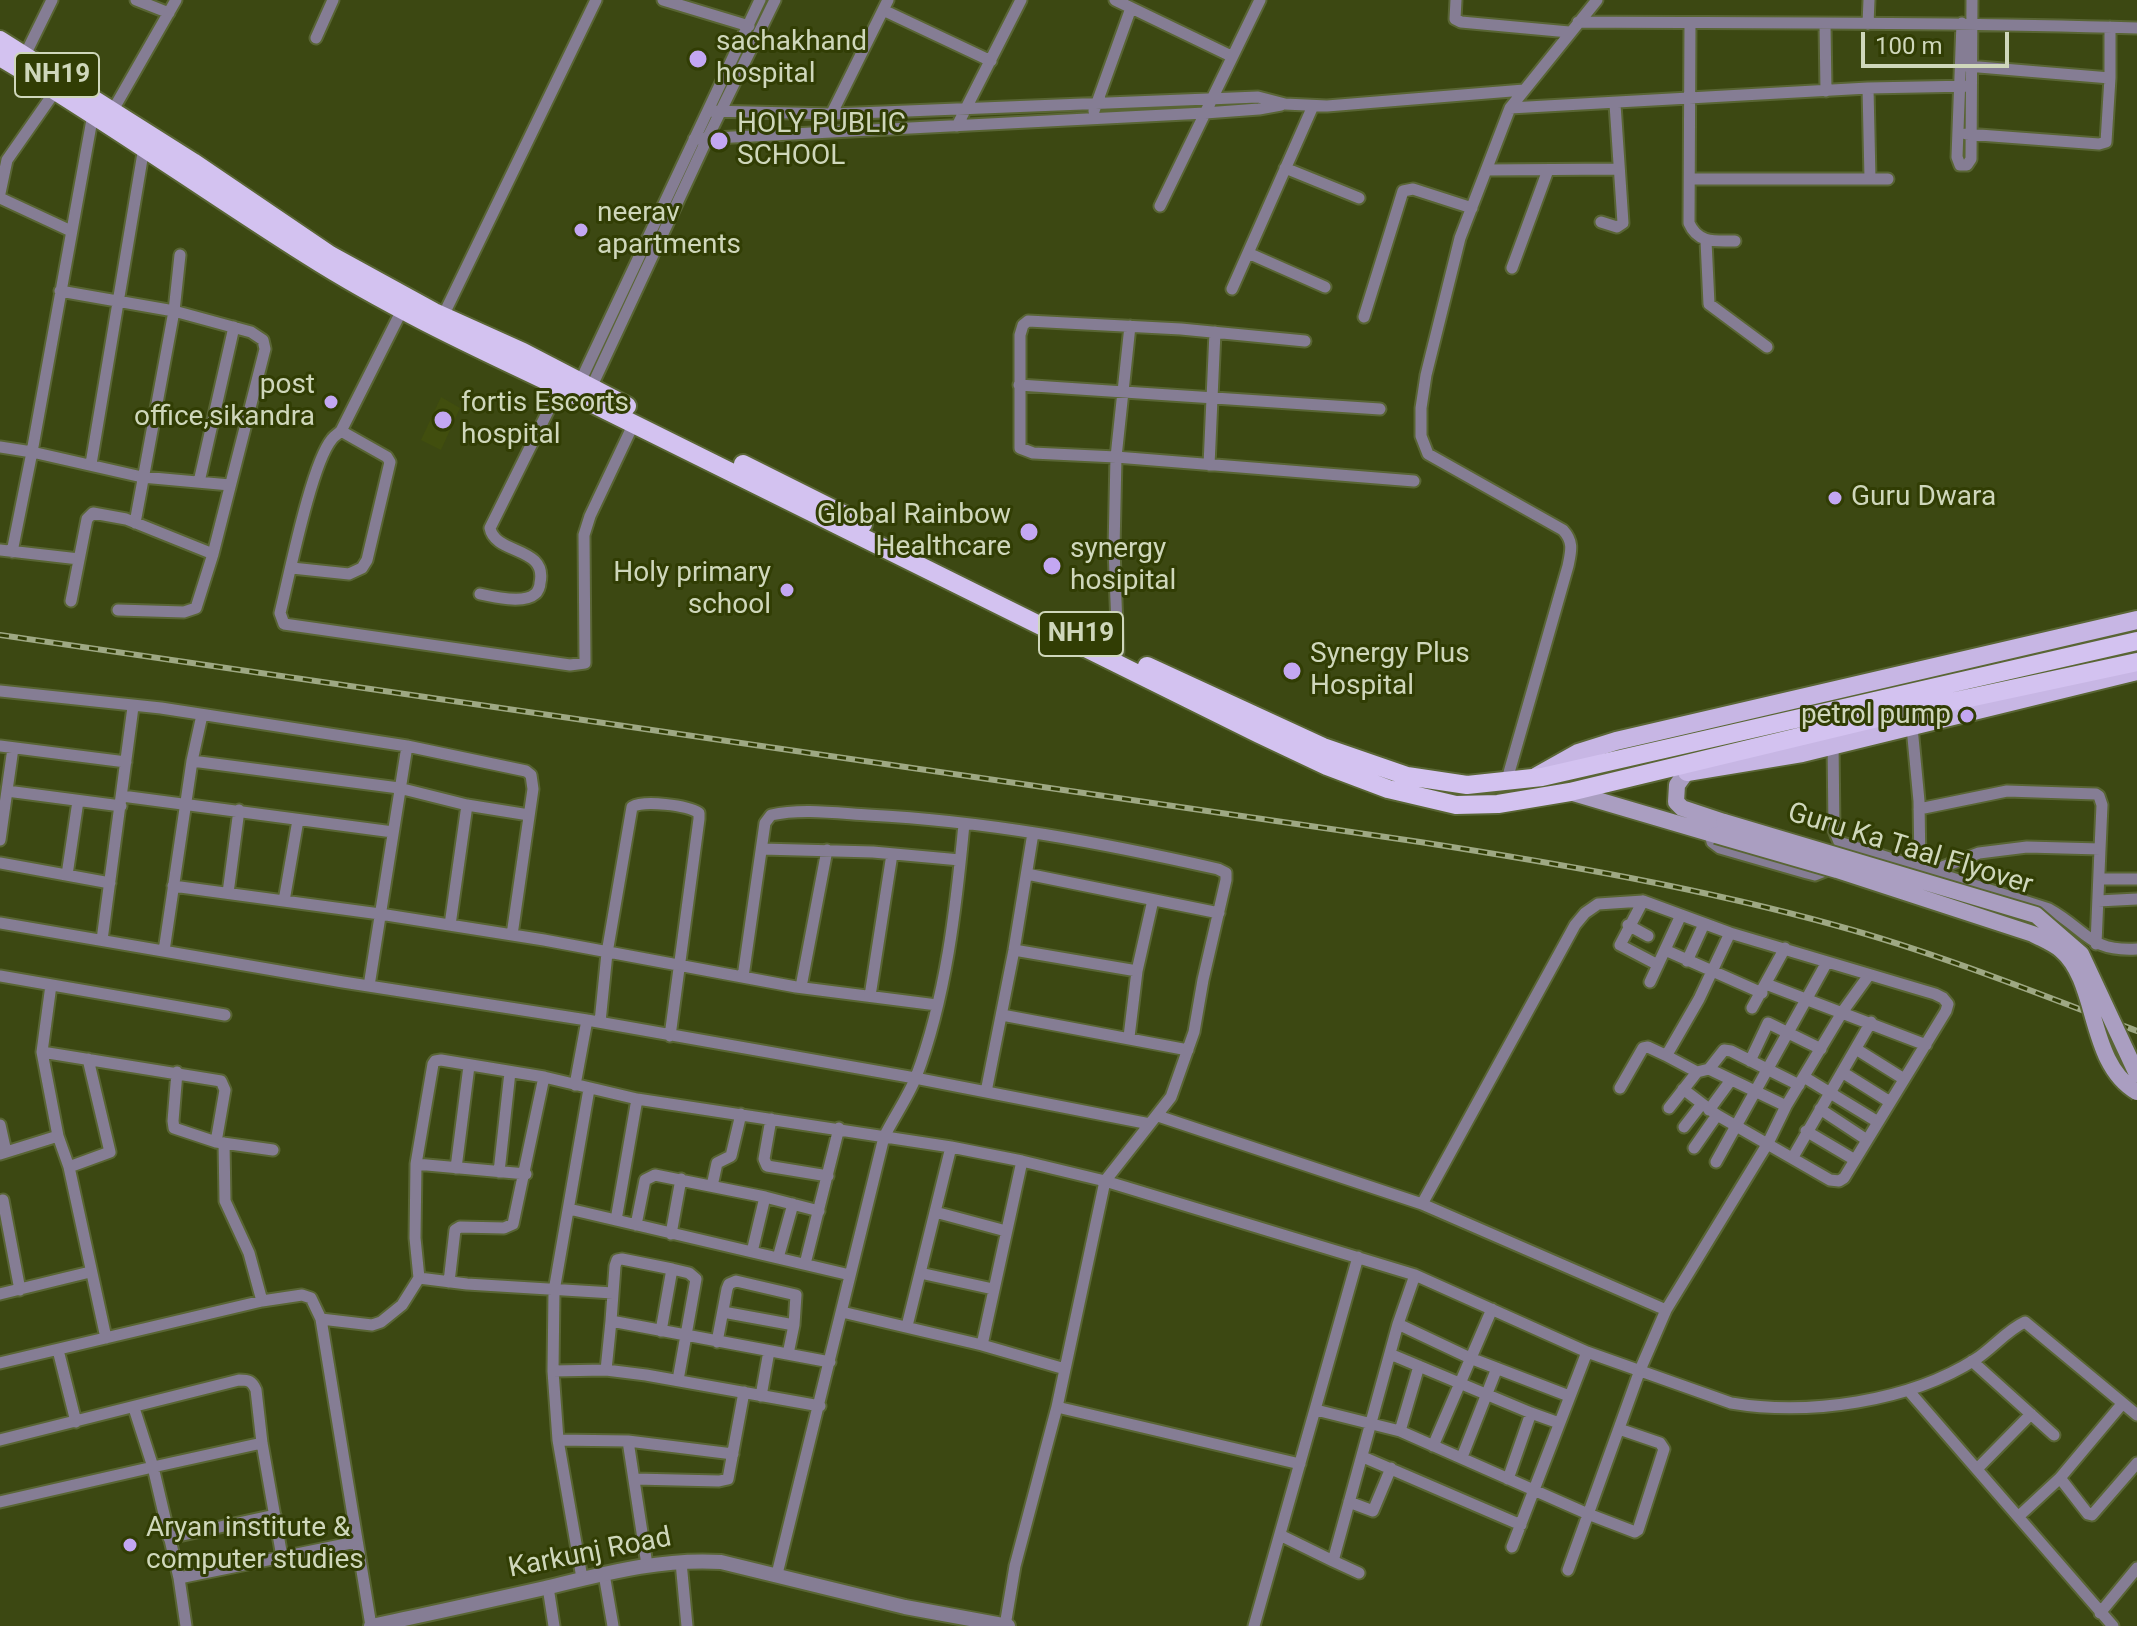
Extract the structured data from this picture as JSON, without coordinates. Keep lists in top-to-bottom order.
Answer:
{
  "streets": {
    "highway": ["NH19"],
    "main road": ["Guru Ka Taal Flyover"],
    "street": ["Karkunj Road"]
  },
  "crossings": [
    ["NH19", "Guru Ka Taal Flyover"]
  ],
  "places": [
    "sachakhand hospital",
    "HOLY PUBLIC SCHOOL",
    "neerav apartments",
    "post office,sikandra",
    "fortis Escorts hospital",
    "Guru Dwara",
    "Global Rainbow Healthcare",
    "synergy hosipital",
    "Holy primary school",
    "Synergy Plus Hospital",
    "petrol pump",
    "Aryan institute & computer studies"
  ],
  "scale_bar": "100 m"
}
